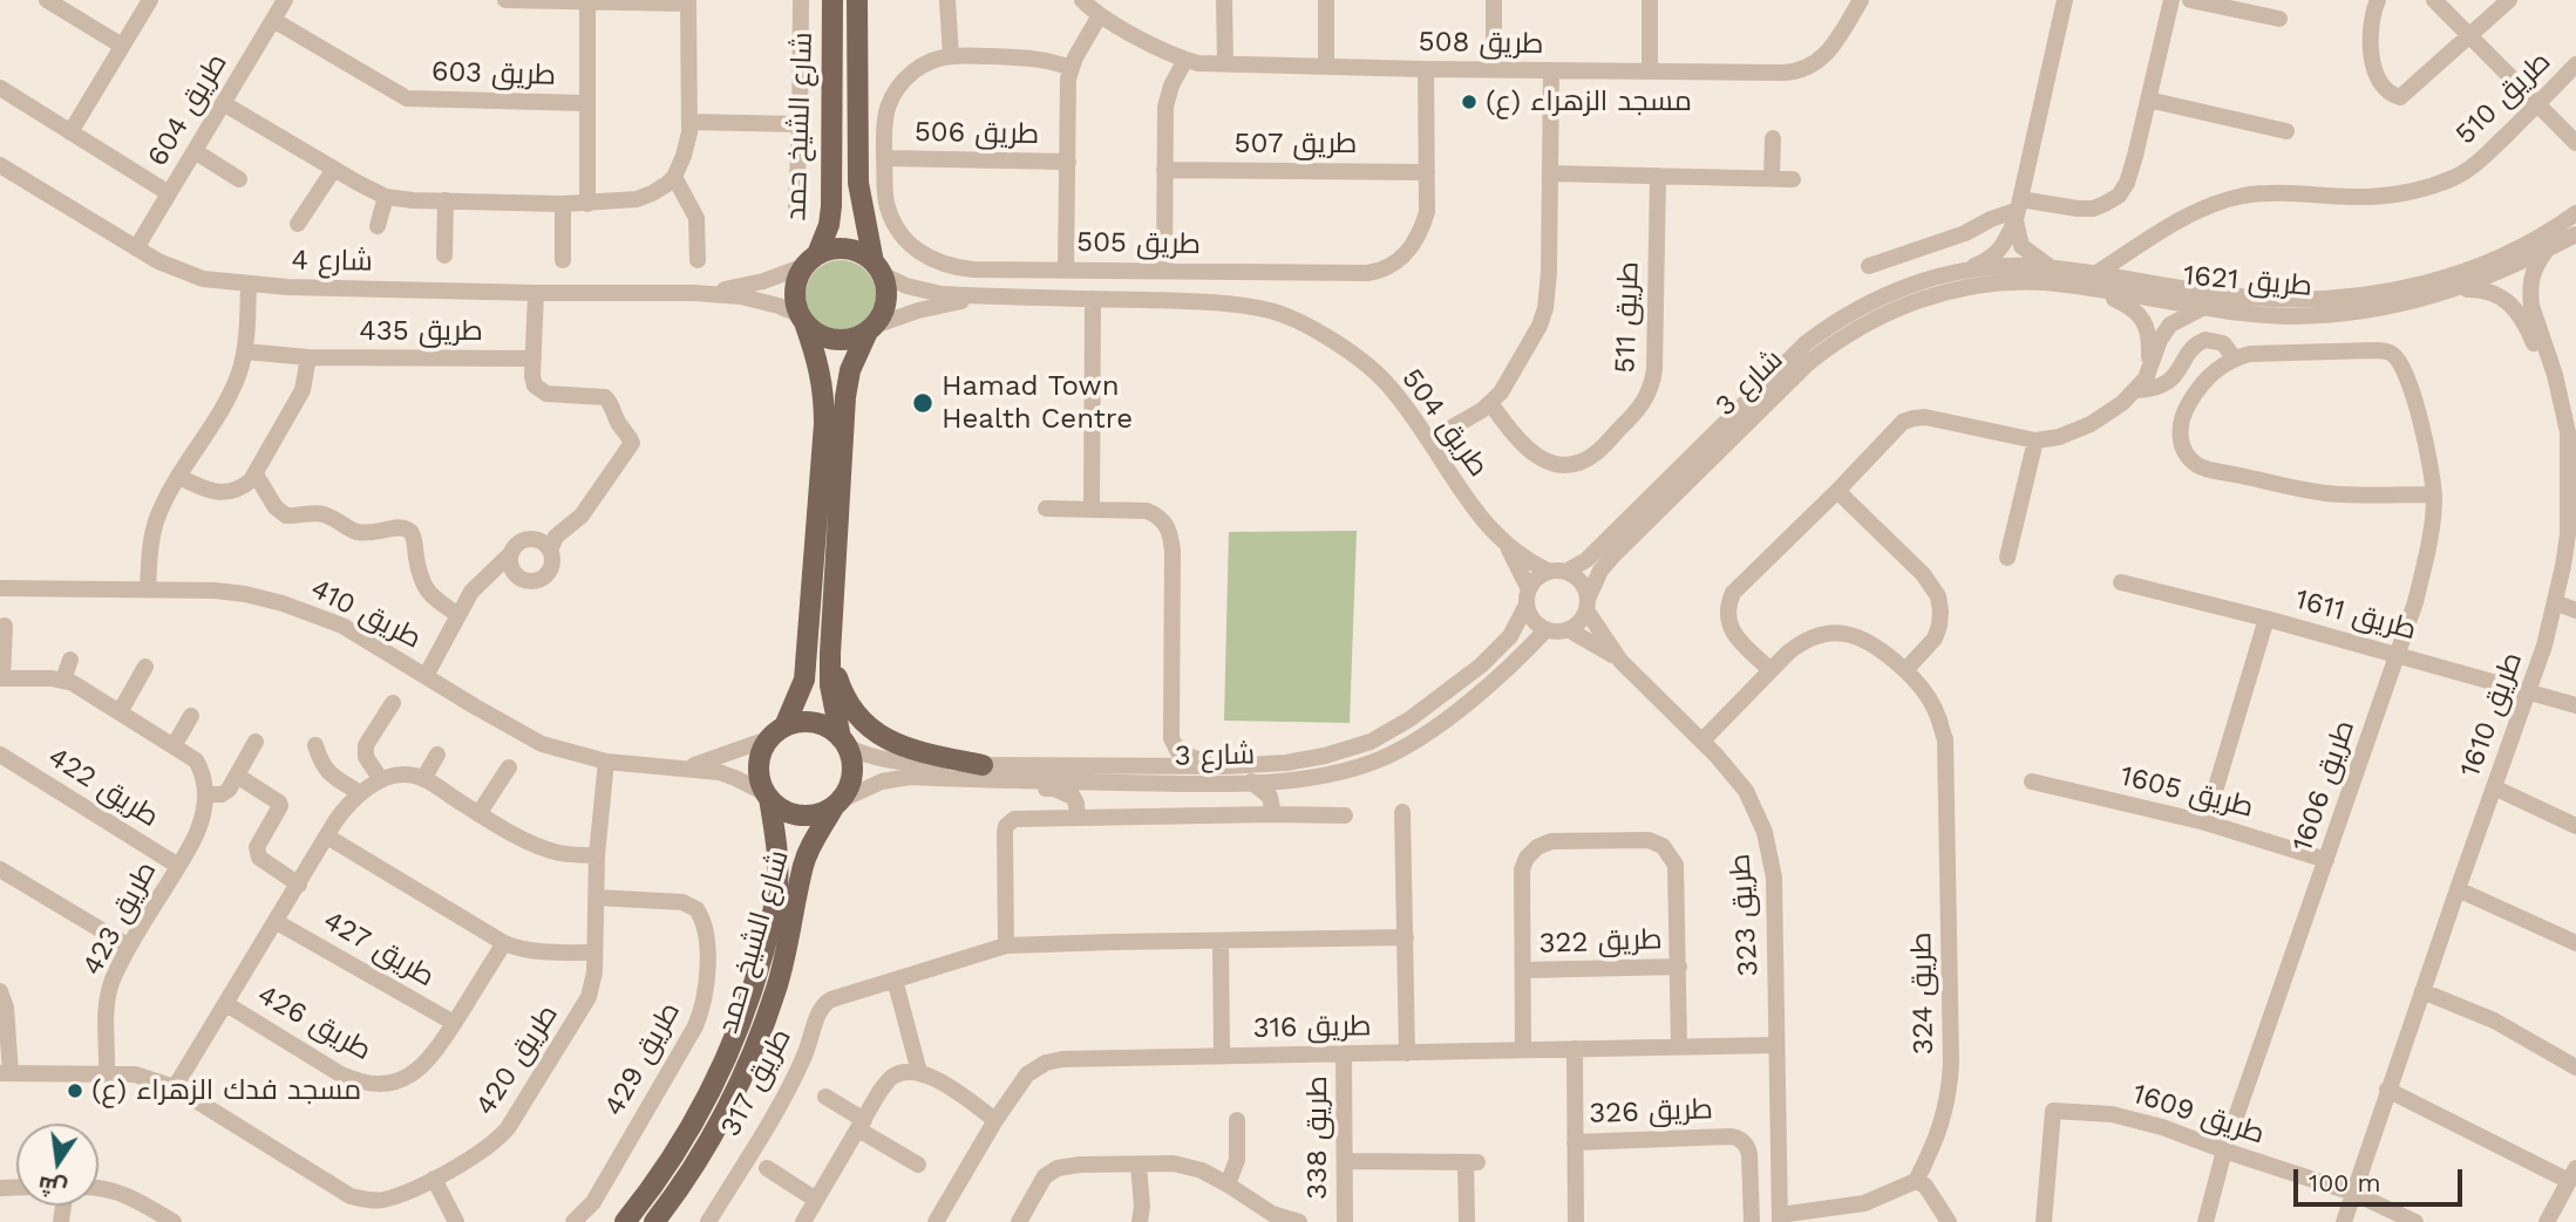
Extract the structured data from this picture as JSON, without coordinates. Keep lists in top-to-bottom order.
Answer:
{
  "streets": {
    "main road": ["شارع الشيخ حمد"],
    "street": [
      "طريق 508",
      "طريق 603",
      "طريق 510",
      "طريق 604",
      "طريق 506",
      "طريق 507",
      "طريق 505",
      "شارع 4",
      "طريق 1621",
      "طريق 511",
      "طريق 435",
      "شارع 3",
      "طريق 504",
      "طريق 410",
      "طريق 1611",
      "طريق 1610",
      "طريق 1606",
      "طريق 422",
      "طريق 1605",
      "طريق 323",
      "طريق 423",
      "طريق 322",
      "طريق 427",
      "طريق 324",
      "طريق 426",
      "طريق 316",
      "طريق 429",
      "طريق 420",
      "طريق 317",
      "طريق 326",
      "طريق 1609",
      "طريق 338"
    ]
  },
  "crossings": [
    ["طريق 508", "طريق 506"],
    ["طريق 508", "طريق 505"],
    ["طريق 603", "طريق 604"],
    ["طريق 510", "طريق 1621"],
    ["طريق 604", "شارع 4"],
    ["شارع الشيخ حمد", "شارع 4"],
    ["شارع الشيخ حمد", "شارع 3"],
    ["شارع الشيخ حمد", "طريق 504"],
    ["شارع الشيخ حمد", "طريق 410"],
    ["طريق 506", "طريق 505"],
    ["طريق 507", "طريق 505"],
    ["شارع 4", "طريق 504"],
    ["طريق 1621", "شارع 3"],
    ["طريق 1621", "طريق 1610"],
    ["شارع 3", "طريق 504"],
    ["شارع 3", "طريق 410"],
    ["شارع 3", "طريق 323"],
    ["طريق 504", "طريق 323"],
    ["طريق 410", "طريق 420"],
    ["طريق 1611", "طريق 1610"],
    ["طريق 1611", "طريق 1606"],
    ["طريق 1610", "طريق 1609"],
    ["طريق 1606", "طريق 1605"],
    ["طريق 1606", "طريق 1609"],
    ["طريق 422", "طريق 423"],
    ["طريق 323", "طريق 324"],
    ["طريق 323", "طريق 316"],
    ["طريق 423", "طريق 420"],
    ["طريق 322", "طريق 316"],
    ["طريق 427", "طريق 426"],
    ["طريق 427", "طريق 420"],
    ["طريق 316", "طريق 326"],
    ["طريق 316", "طريق 338"],
    ["طريق 429", "طريق 420"]
  ],
  "places": ["مسجد الزهراء (ع)", "Hamad Town Health Centre", "مسجد فدك الزهراء (ع)"],
  "scale_bar": "100 m",
  "north": "bottom"
}
